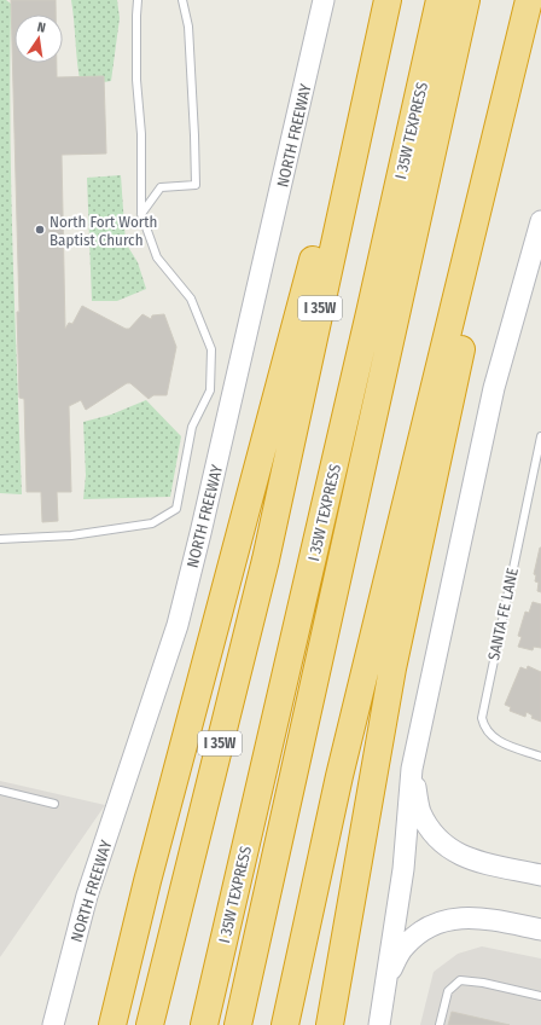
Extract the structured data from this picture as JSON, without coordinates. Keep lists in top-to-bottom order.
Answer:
{
  "streets": {
    "highway": ["I 35W TEXPRESS", "I 35W"],
    "main road": ["NORTH FREEWAY"],
    "lane": ["SANTA FE LANE"]
  },
  "places": ["North Fort Worth Baptist Church"],
  "north": "top"
}
